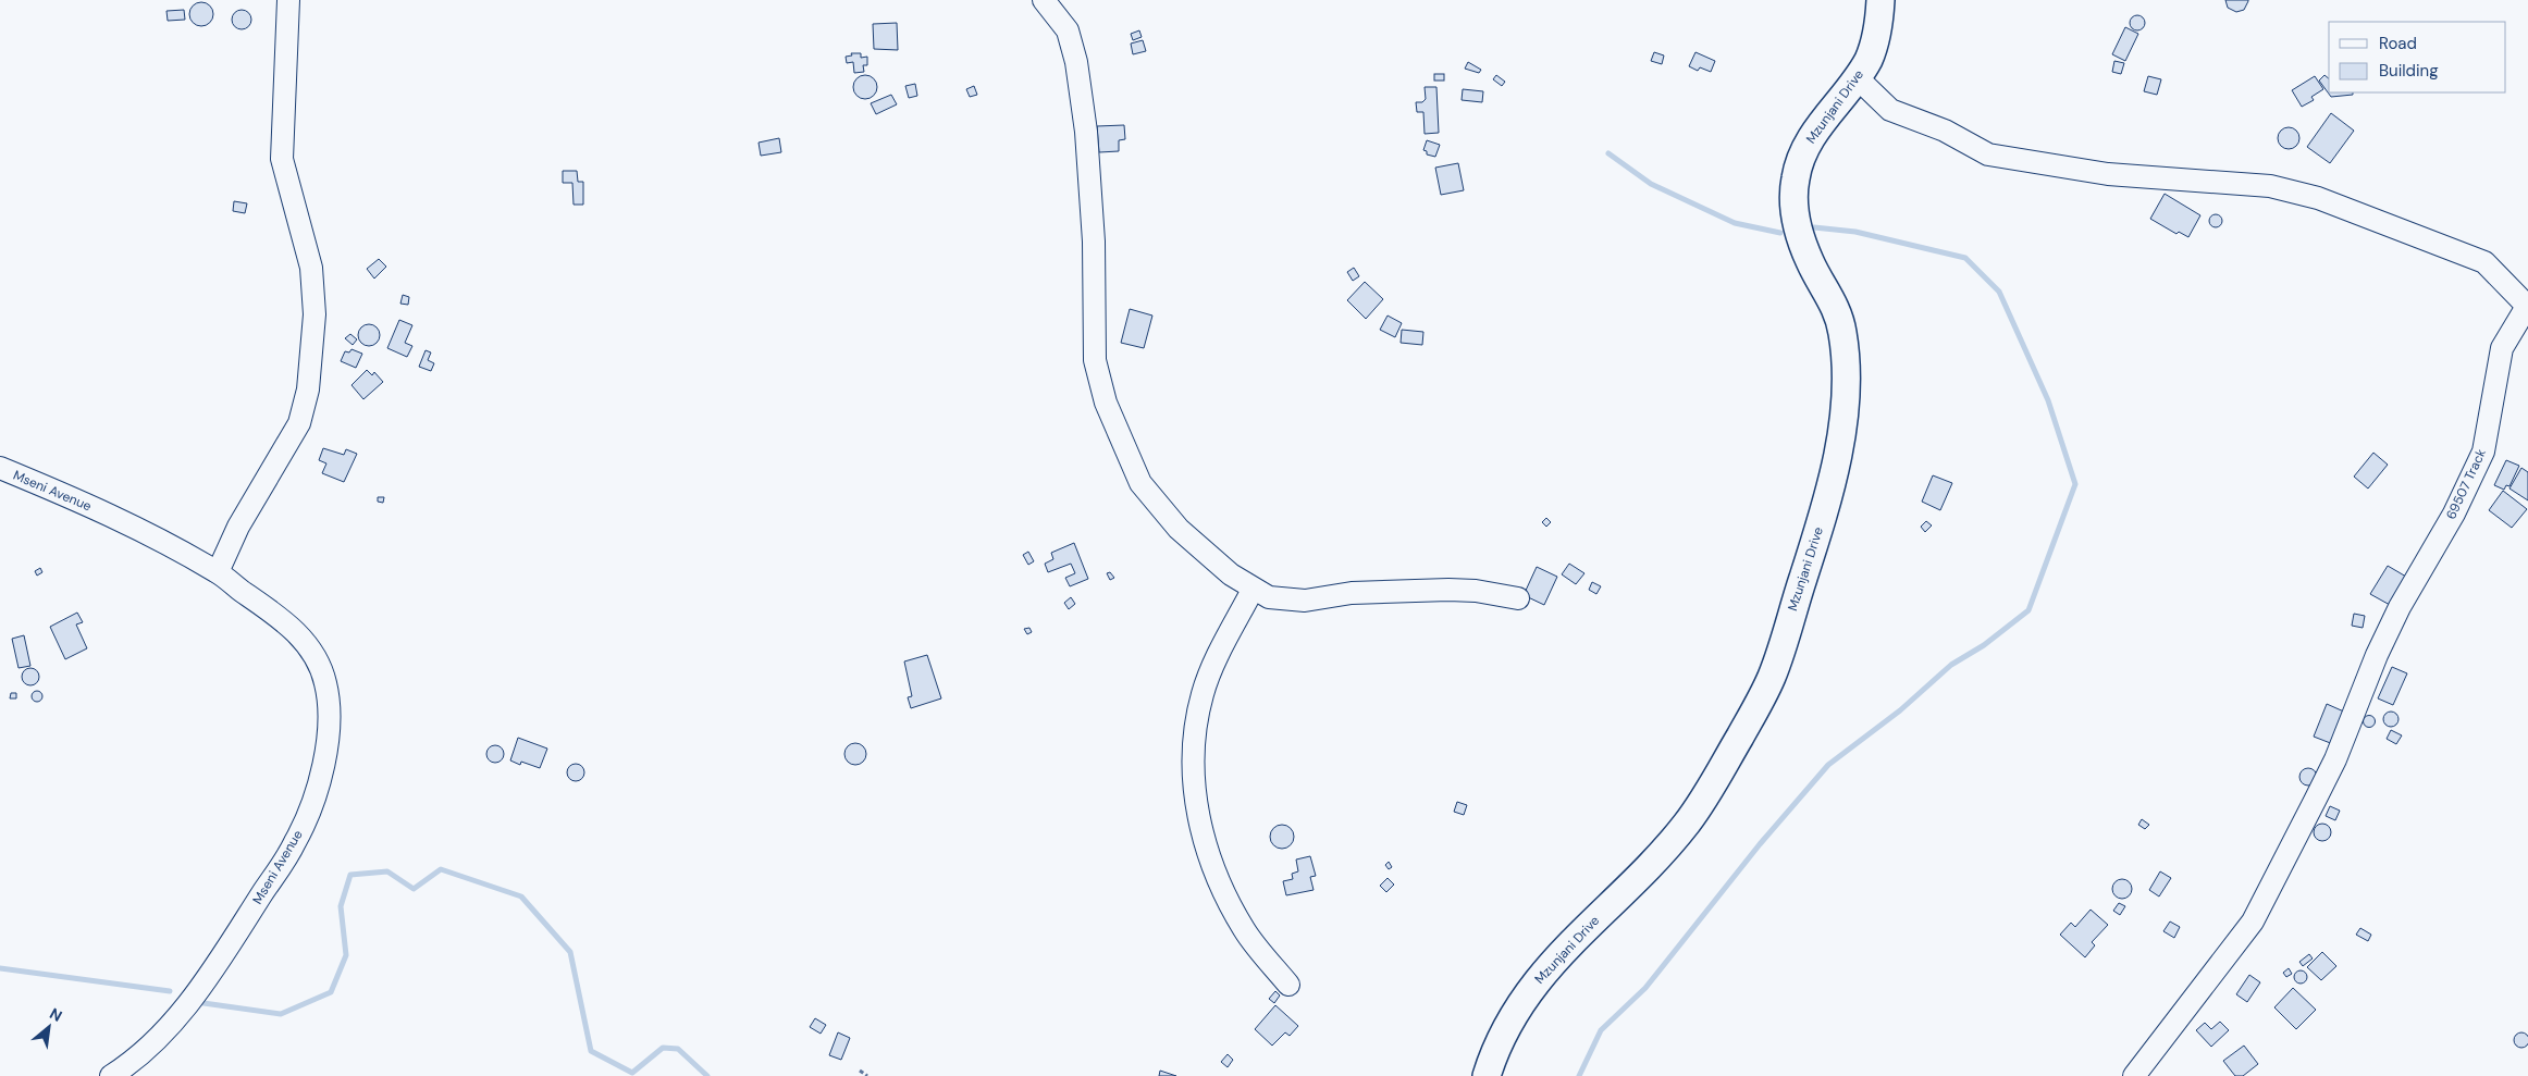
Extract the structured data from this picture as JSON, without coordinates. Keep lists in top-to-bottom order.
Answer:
{
  "streets": {
    "main road": ["Mzunjani Drive"],
    "street": ["69507 Track", "Mseni Avenue"]
  },
  "legend": ["Road", "Building"],
  "north": "top right"
}
